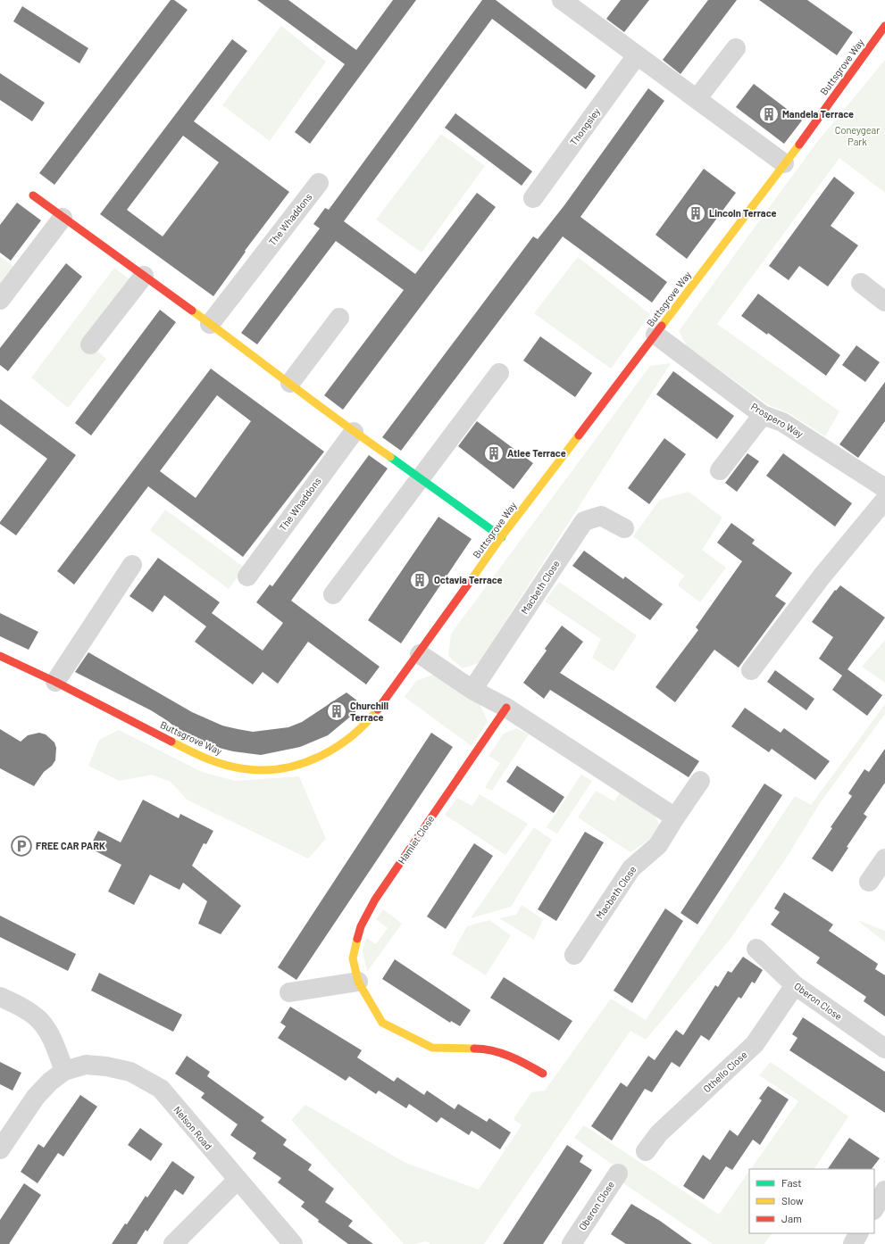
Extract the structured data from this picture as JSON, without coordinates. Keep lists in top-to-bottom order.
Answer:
{
  "streets": {
    "street": [
      "Buttsgrove Way",
      "Thongsley",
      "The Whaddons",
      "Prospero Way",
      "Macbeth Close",
      "Hamlet Close",
      "Oberon Close",
      "Othello Close",
      "Nelson Road"
    ]
  },
  "crossings": [
    ["Buttsgrove Way", "Prospero Way"],
    ["Oberon Close", "Othello Close"]
  ],
  "parks": ["Coneygear Park"],
  "places": {
    "building": [
      "Mandela Terrace",
      "Lincoln Terrace",
      "Atlee Terrace",
      "Octavia Terrace",
      "Churchill Terrace"
    ],
    "parking": ["FREE CAR PARK"]
  },
  "legend": ["Fast", "Slow", "Jam"]
}
